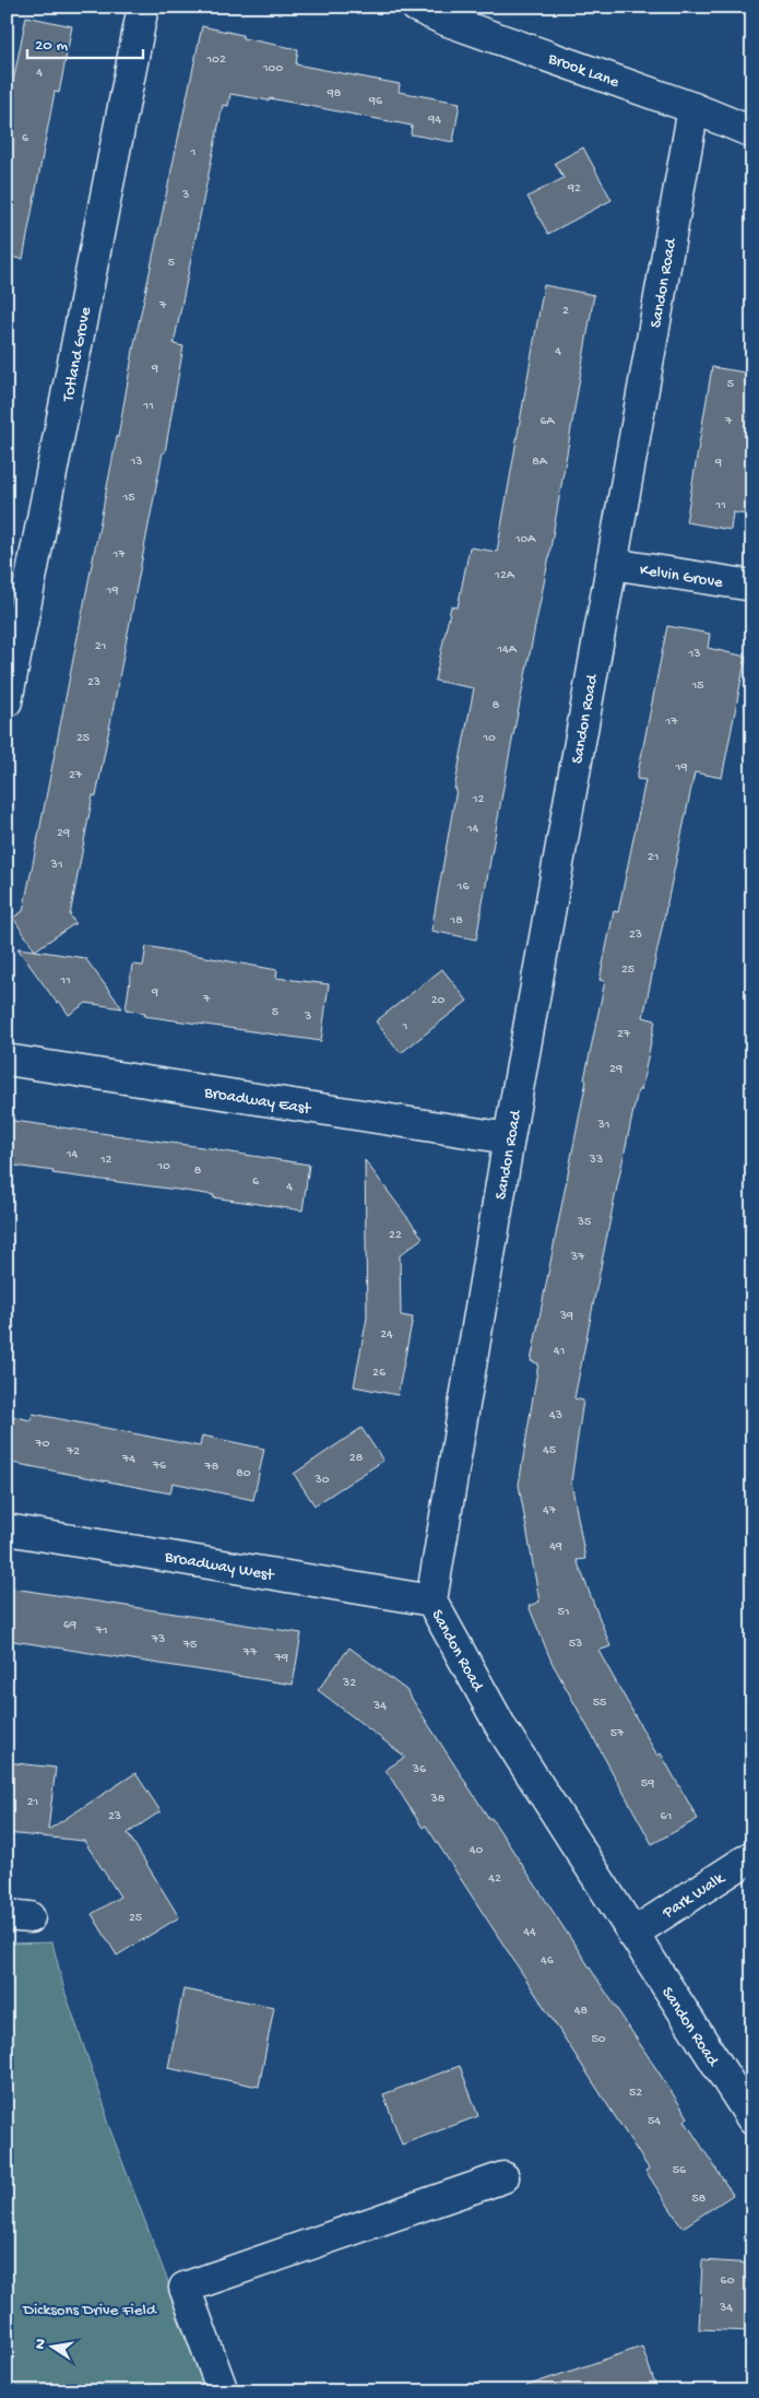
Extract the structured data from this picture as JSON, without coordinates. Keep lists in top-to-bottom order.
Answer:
{
  "streets": {
    "street": [
      "Brook Lane",
      "Sandon Road",
      "Totland Grove",
      "Kelvin Grove",
      "Broadway East",
      "Broadway West",
      "Park Walk"
    ]
  },
  "crossings": [
    ["Brook Lane", "Sandon Road"],
    ["Sandon Road", "Kelvin Grove"],
    ["Sandon Road", "Broadway East"],
    ["Sandon Road", "Broadway West"],
    ["Sandon Road", "Park Walk"]
  ],
  "parks": ["Dicksons Drive Field"],
  "house_numbers": [
    "102",
    "100",
    "4",
    "98",
    "96",
    "94",
    "6",
    "1",
    "92",
    "3",
    "5",
    "7",
    "2",
    "4",
    "9",
    "5",
    "11",
    "6A",
    "7",
    "13",
    "8A",
    "9",
    "15",
    "11",
    "10A",
    "17",
    "12A",
    "19",
    "21",
    "14A",
    "13",
    "23",
    "15",
    "8",
    "17",
    "25",
    "10",
    "19",
    "27",
    "12",
    "14",
    "29",
    "21",
    "31",
    "16",
    "18",
    "23",
    "25",
    "11",
    "9",
    "7",
    "20",
    "5",
    "3",
    "1",
    "27",
    "29",
    "31",
    "14",
    "12",
    "33",
    "10",
    "8",
    "6",
    "4",
    "35",
    "22",
    "37",
    "39",
    "24",
    "41",
    "26",
    "43",
    "70",
    "45",
    "72",
    "28",
    "74",
    "76",
    "78",
    "80",
    "30",
    "47",
    "49",
    "51",
    "69",
    "71",
    "73",
    "53",
    "75",
    "77",
    "79",
    "32",
    "55",
    "34",
    "57",
    "36",
    "59",
    "38",
    "21",
    "23",
    "61",
    "40",
    "42",
    "25",
    "44",
    "46",
    "48",
    "50",
    "52",
    "54",
    "56",
    "58",
    "60",
    "34"
  ],
  "scale_bar": "20 m",
  "north": "left"
}
